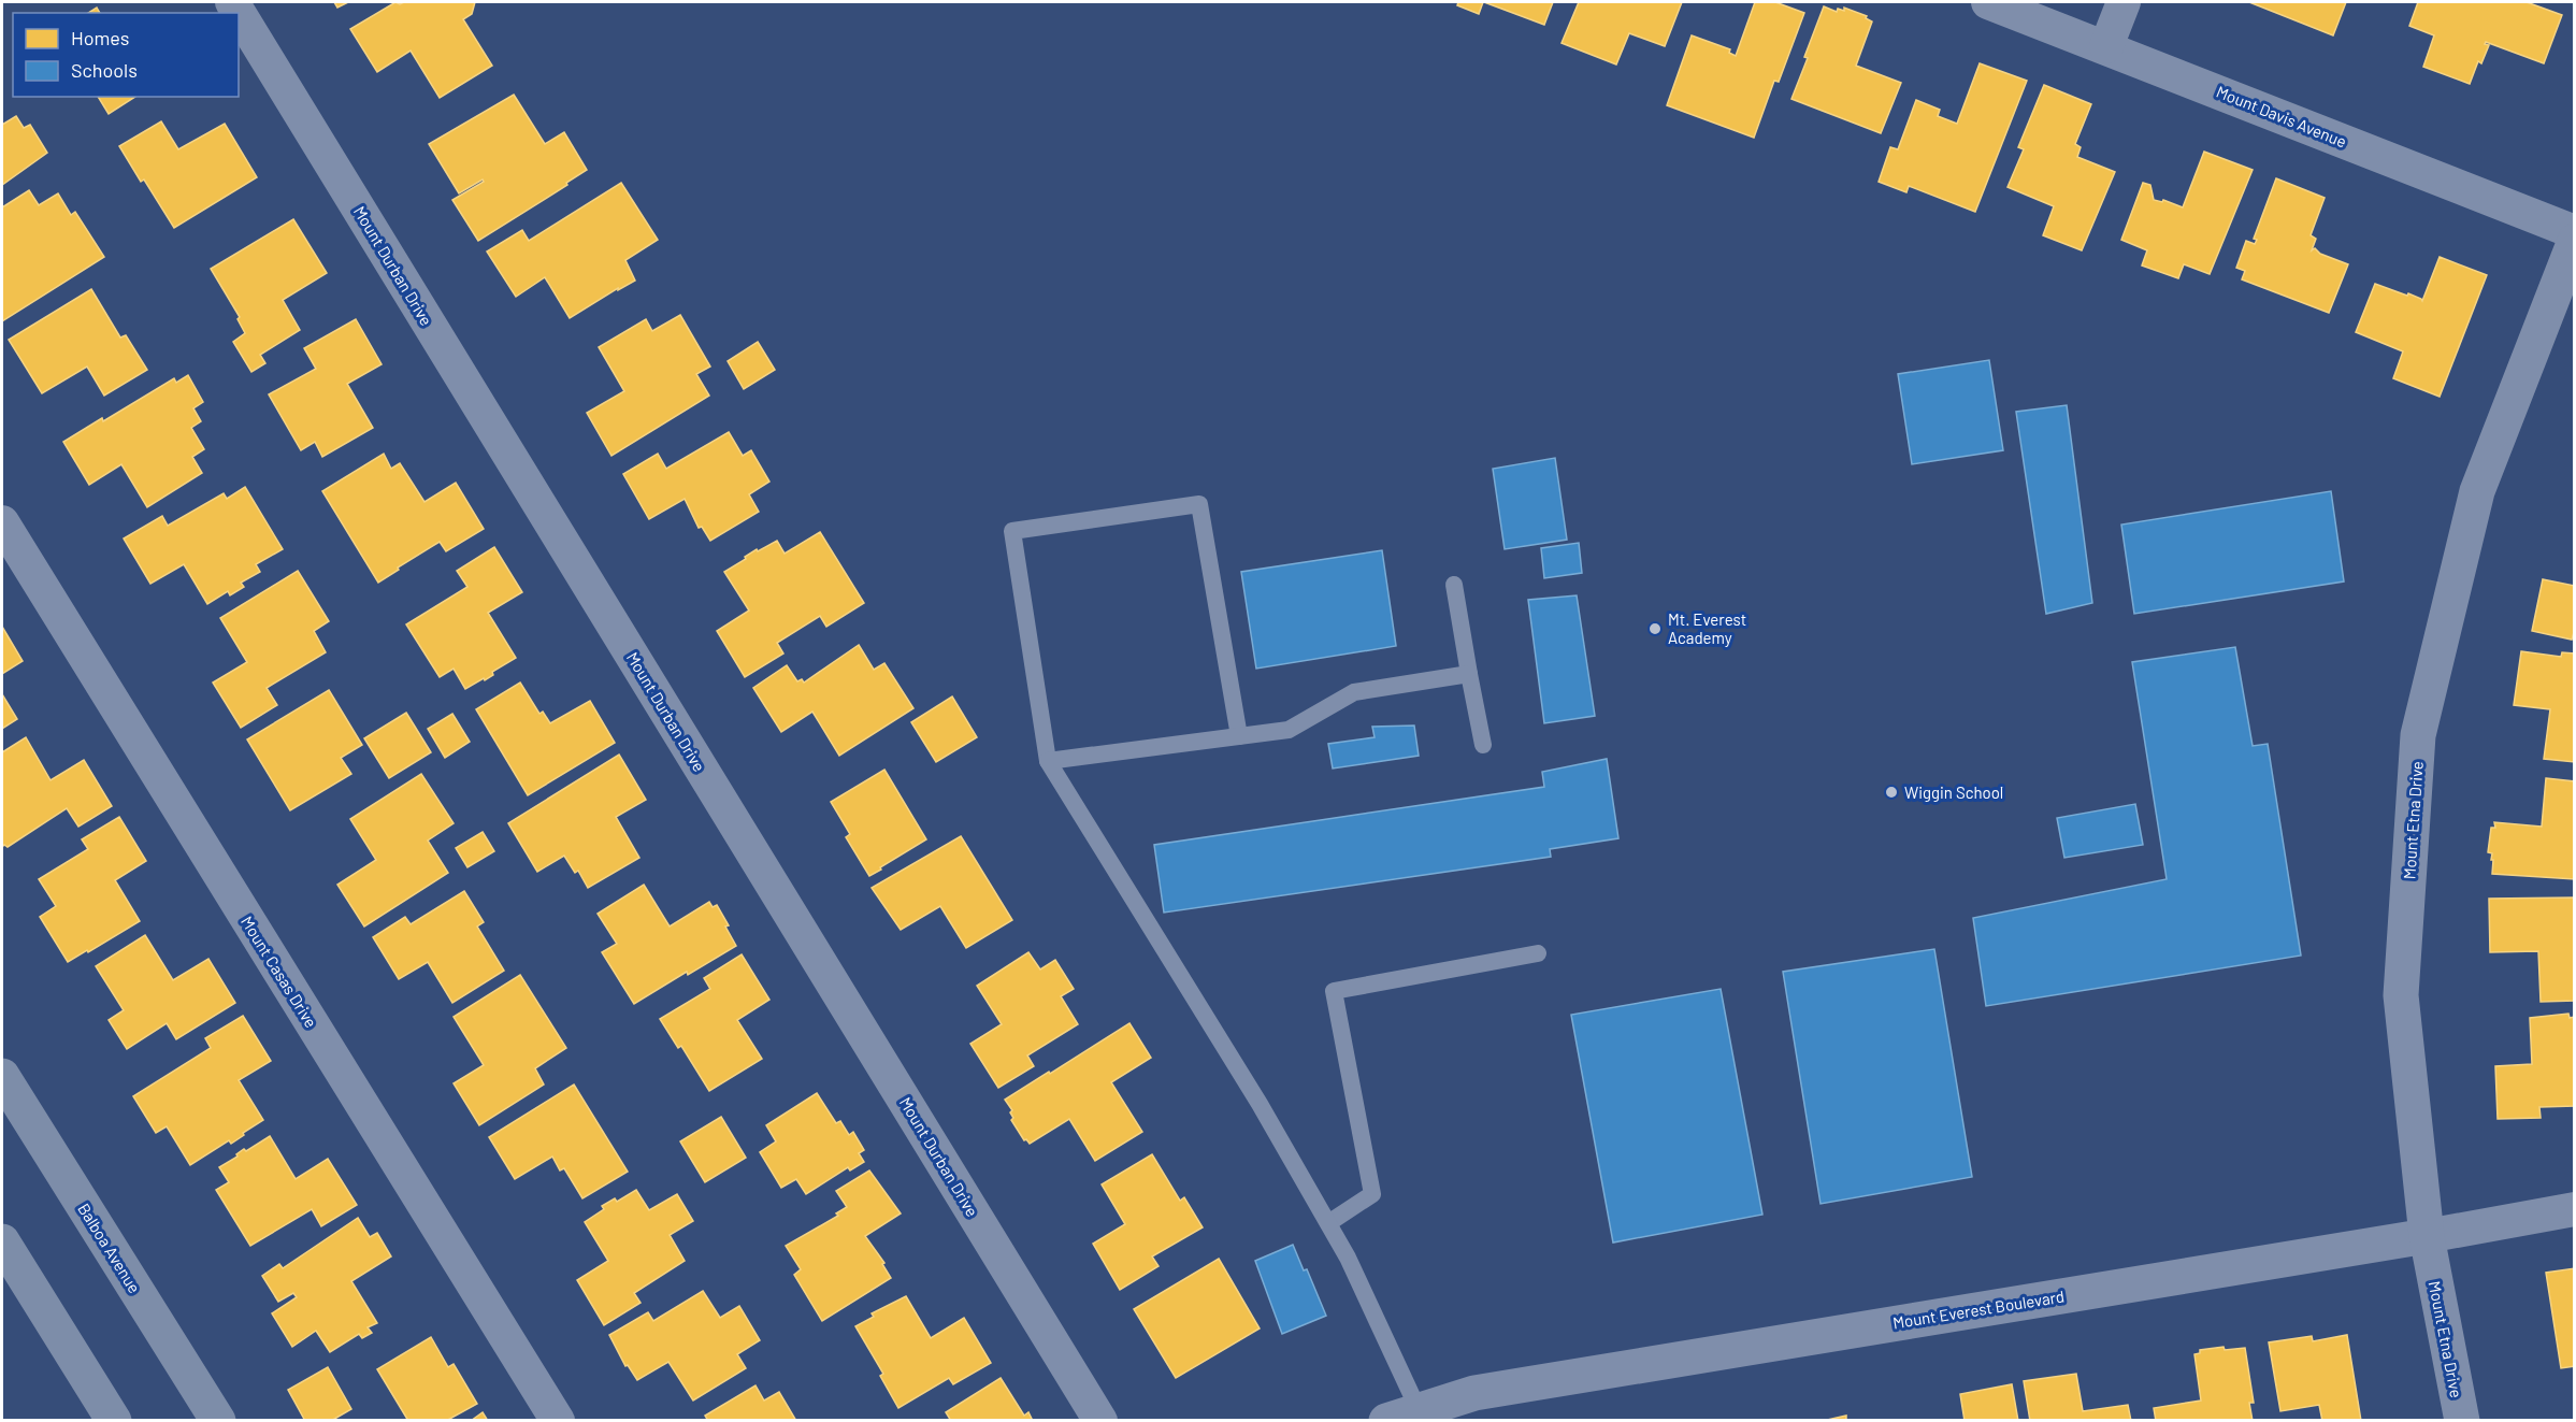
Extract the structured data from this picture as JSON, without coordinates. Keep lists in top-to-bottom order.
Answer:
{
  "streets": {
    "main road": ["Balboa Avenue"],
    "street": [
      "Mount Davis Avenue",
      "Mount Durban Drive",
      "Mount Etna Drive",
      "Mount Casas Drive",
      "Mount Everest Boulevard"
    ]
  },
  "crossings": [
    ["Mount Etna Drive", "Mount Everest Boulevard"]
  ],
  "places": ["Mt. Everest Academy", "Wiggin School"],
  "legend": ["Homes", "Schools"]
}
